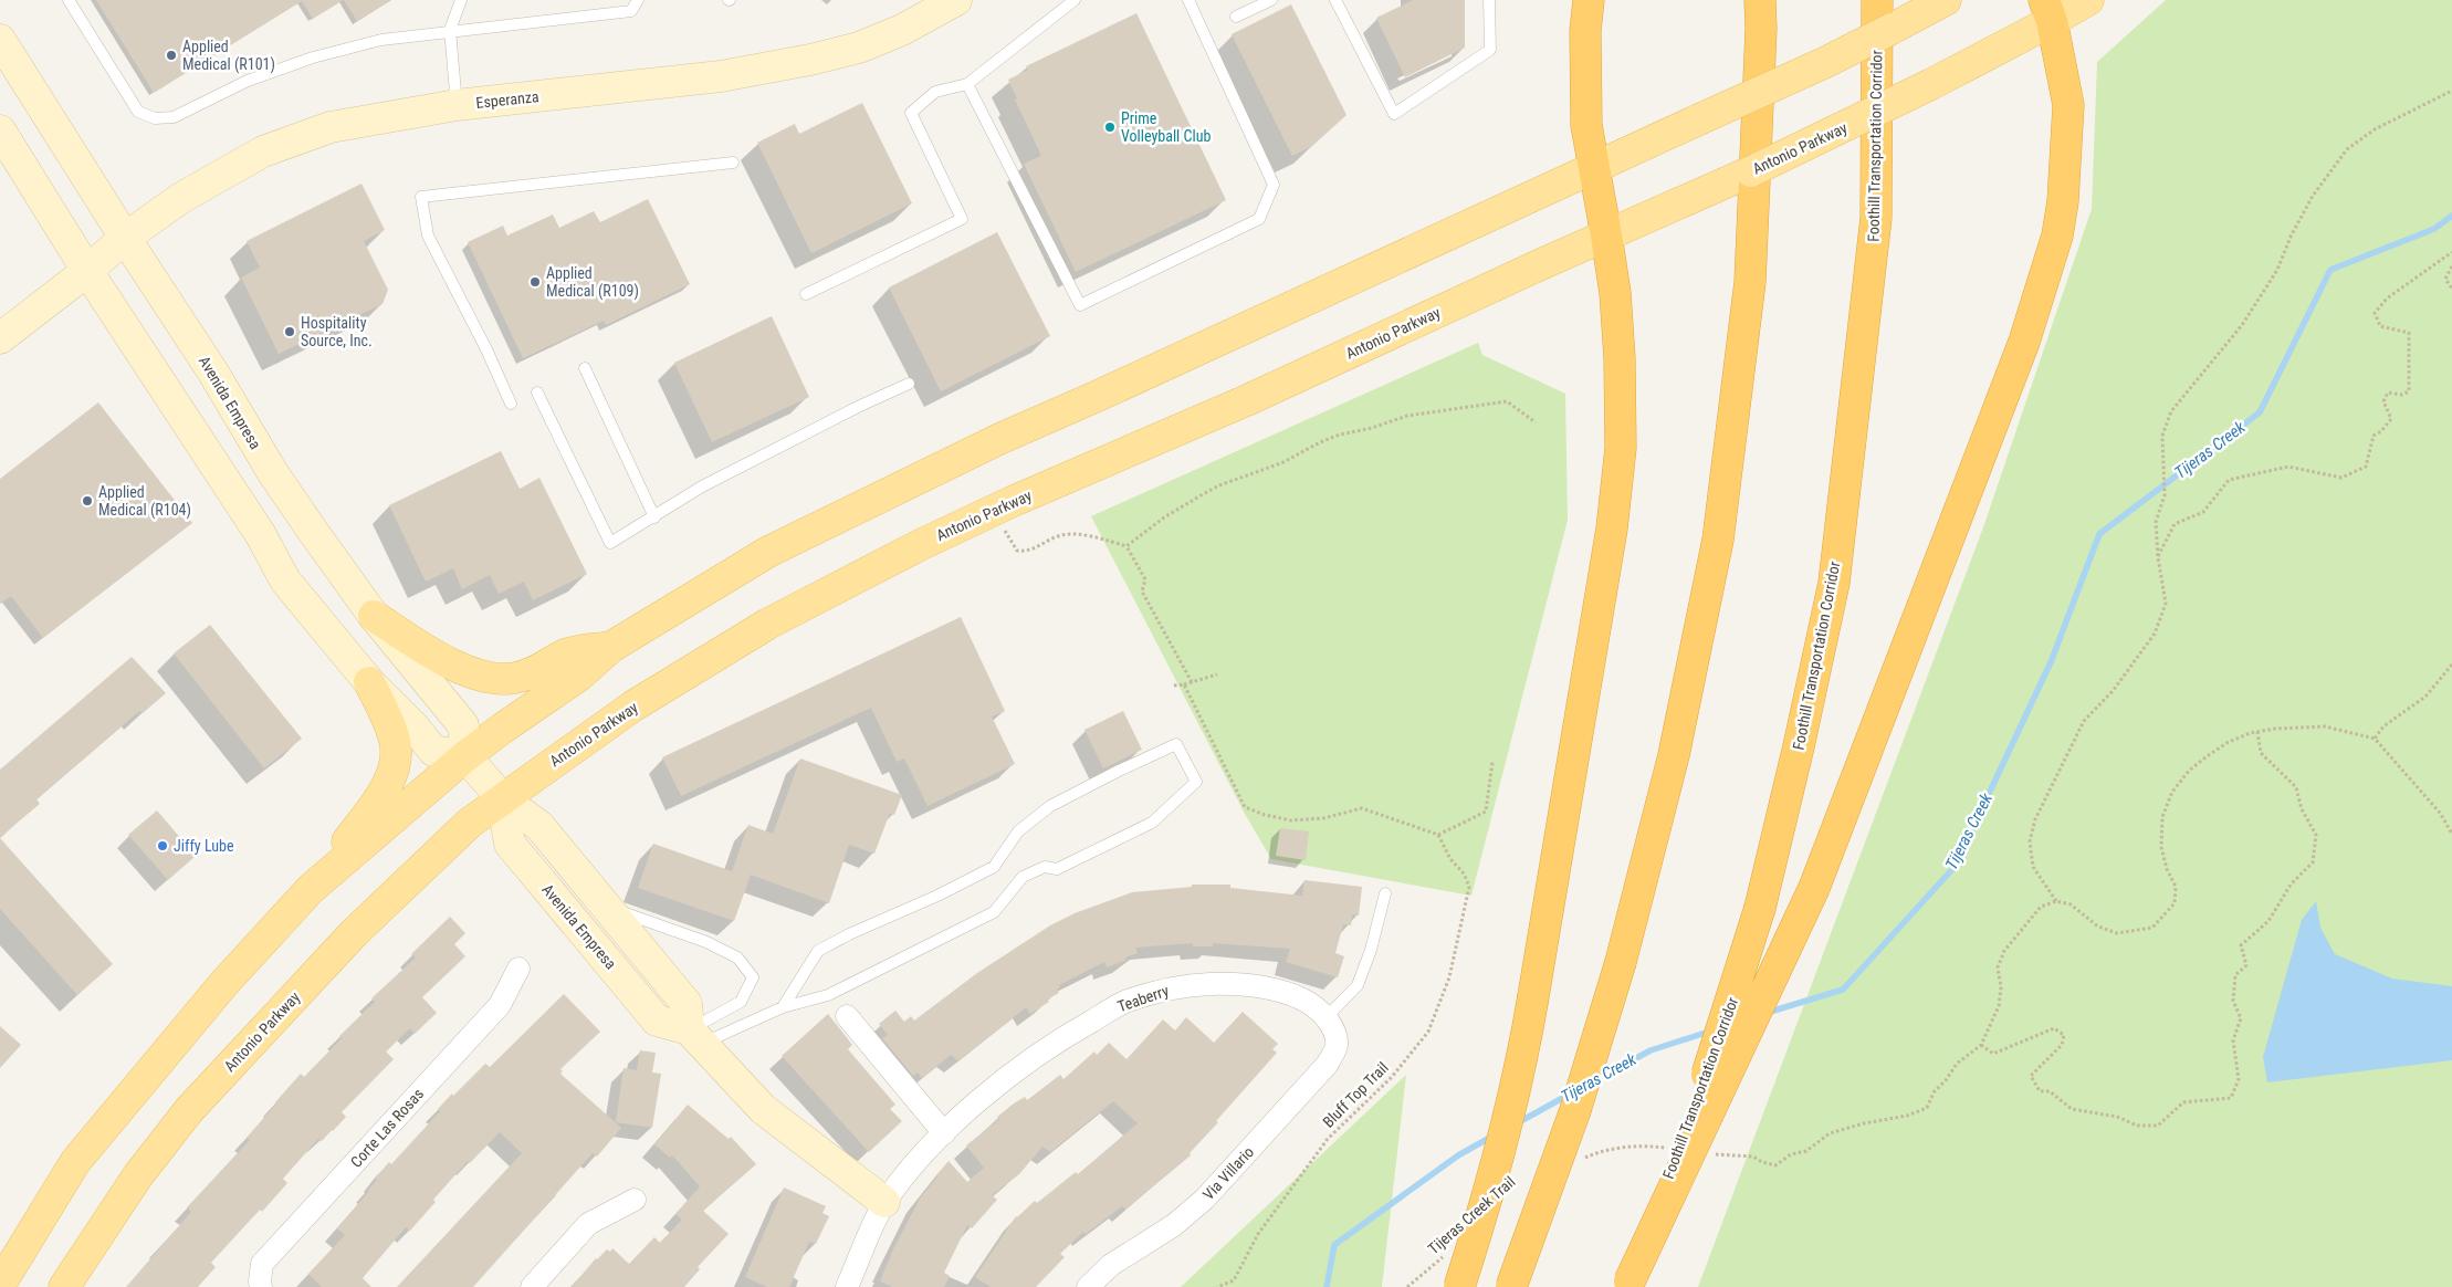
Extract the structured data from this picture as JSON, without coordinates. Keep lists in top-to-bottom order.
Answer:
{
  "streets": {
    "highway": ["Foothill Transportation Corridor"],
    "main road": ["Antonio Parkway"],
    "street": [
      "Esperanza",
      "Avenida Empresa",
      "Teaberry",
      "Corte Las Rosas",
      "Via Villario"
    ],
    "path": ["Bluff Top Trail", "Tijeras Creek Trail"]
  },
  "crossings": [
    ["Esperanza", "Avenida Empresa"],
    ["Antonio Parkway", "Avenida Empresa"],
    ["Teaberry", "Via Villario"]
  ],
  "water": ["Tijeras Creek"],
  "places": [
    "Applied Medical (R101)",
    "Prime Volleyball Club",
    "Applied Medical (R109)",
    "Hospitality Source, Inc.",
    "Applied Medical (R104)",
    "Jiffy Lube"
  ]
}
